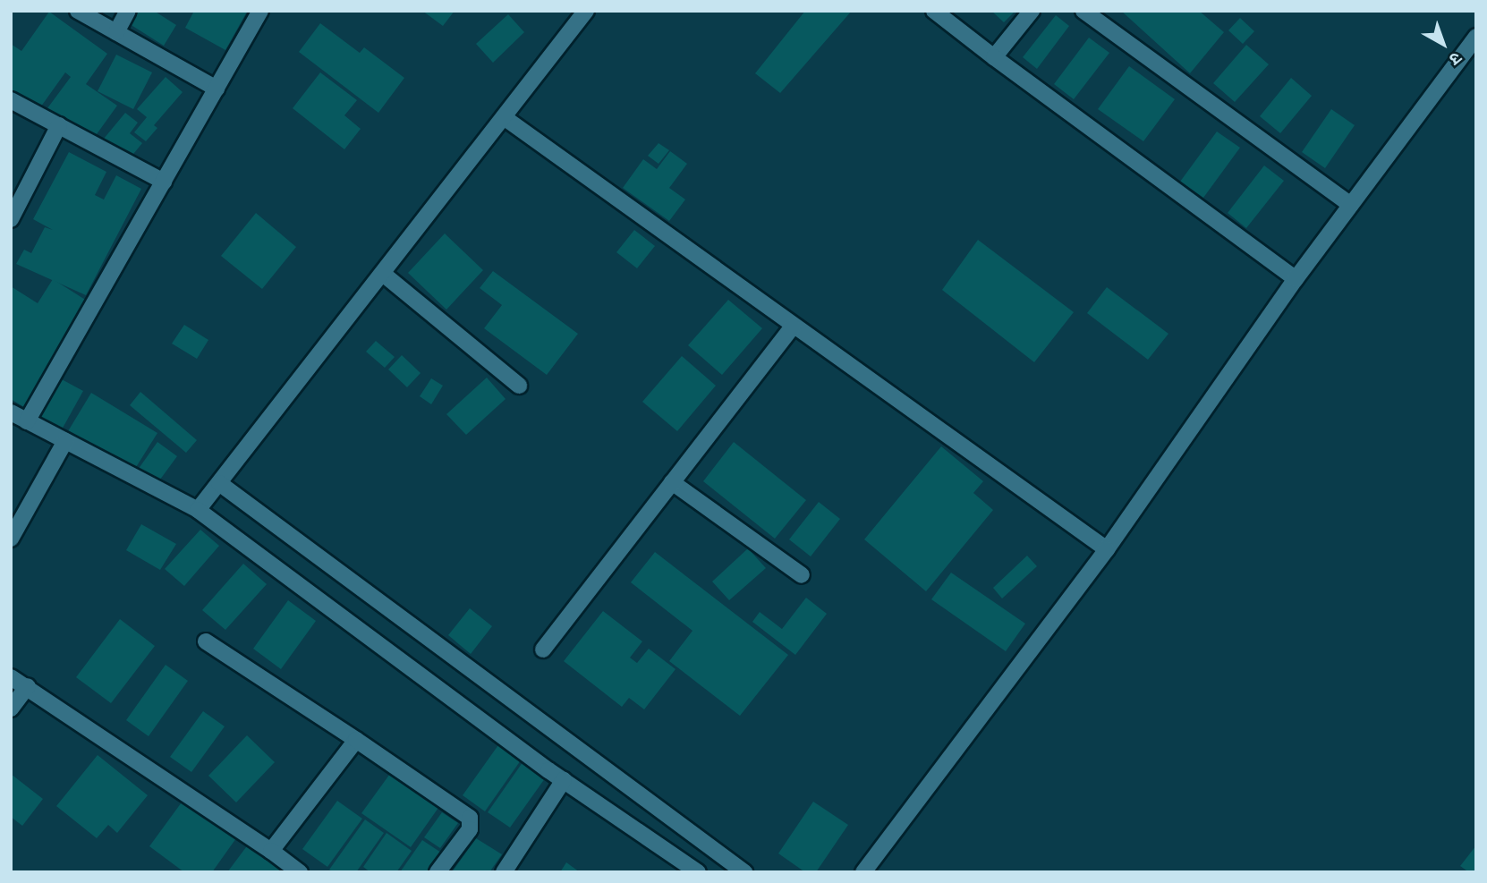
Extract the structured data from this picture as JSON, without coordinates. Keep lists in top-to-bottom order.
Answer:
{
  "north": "bottom right"
}
